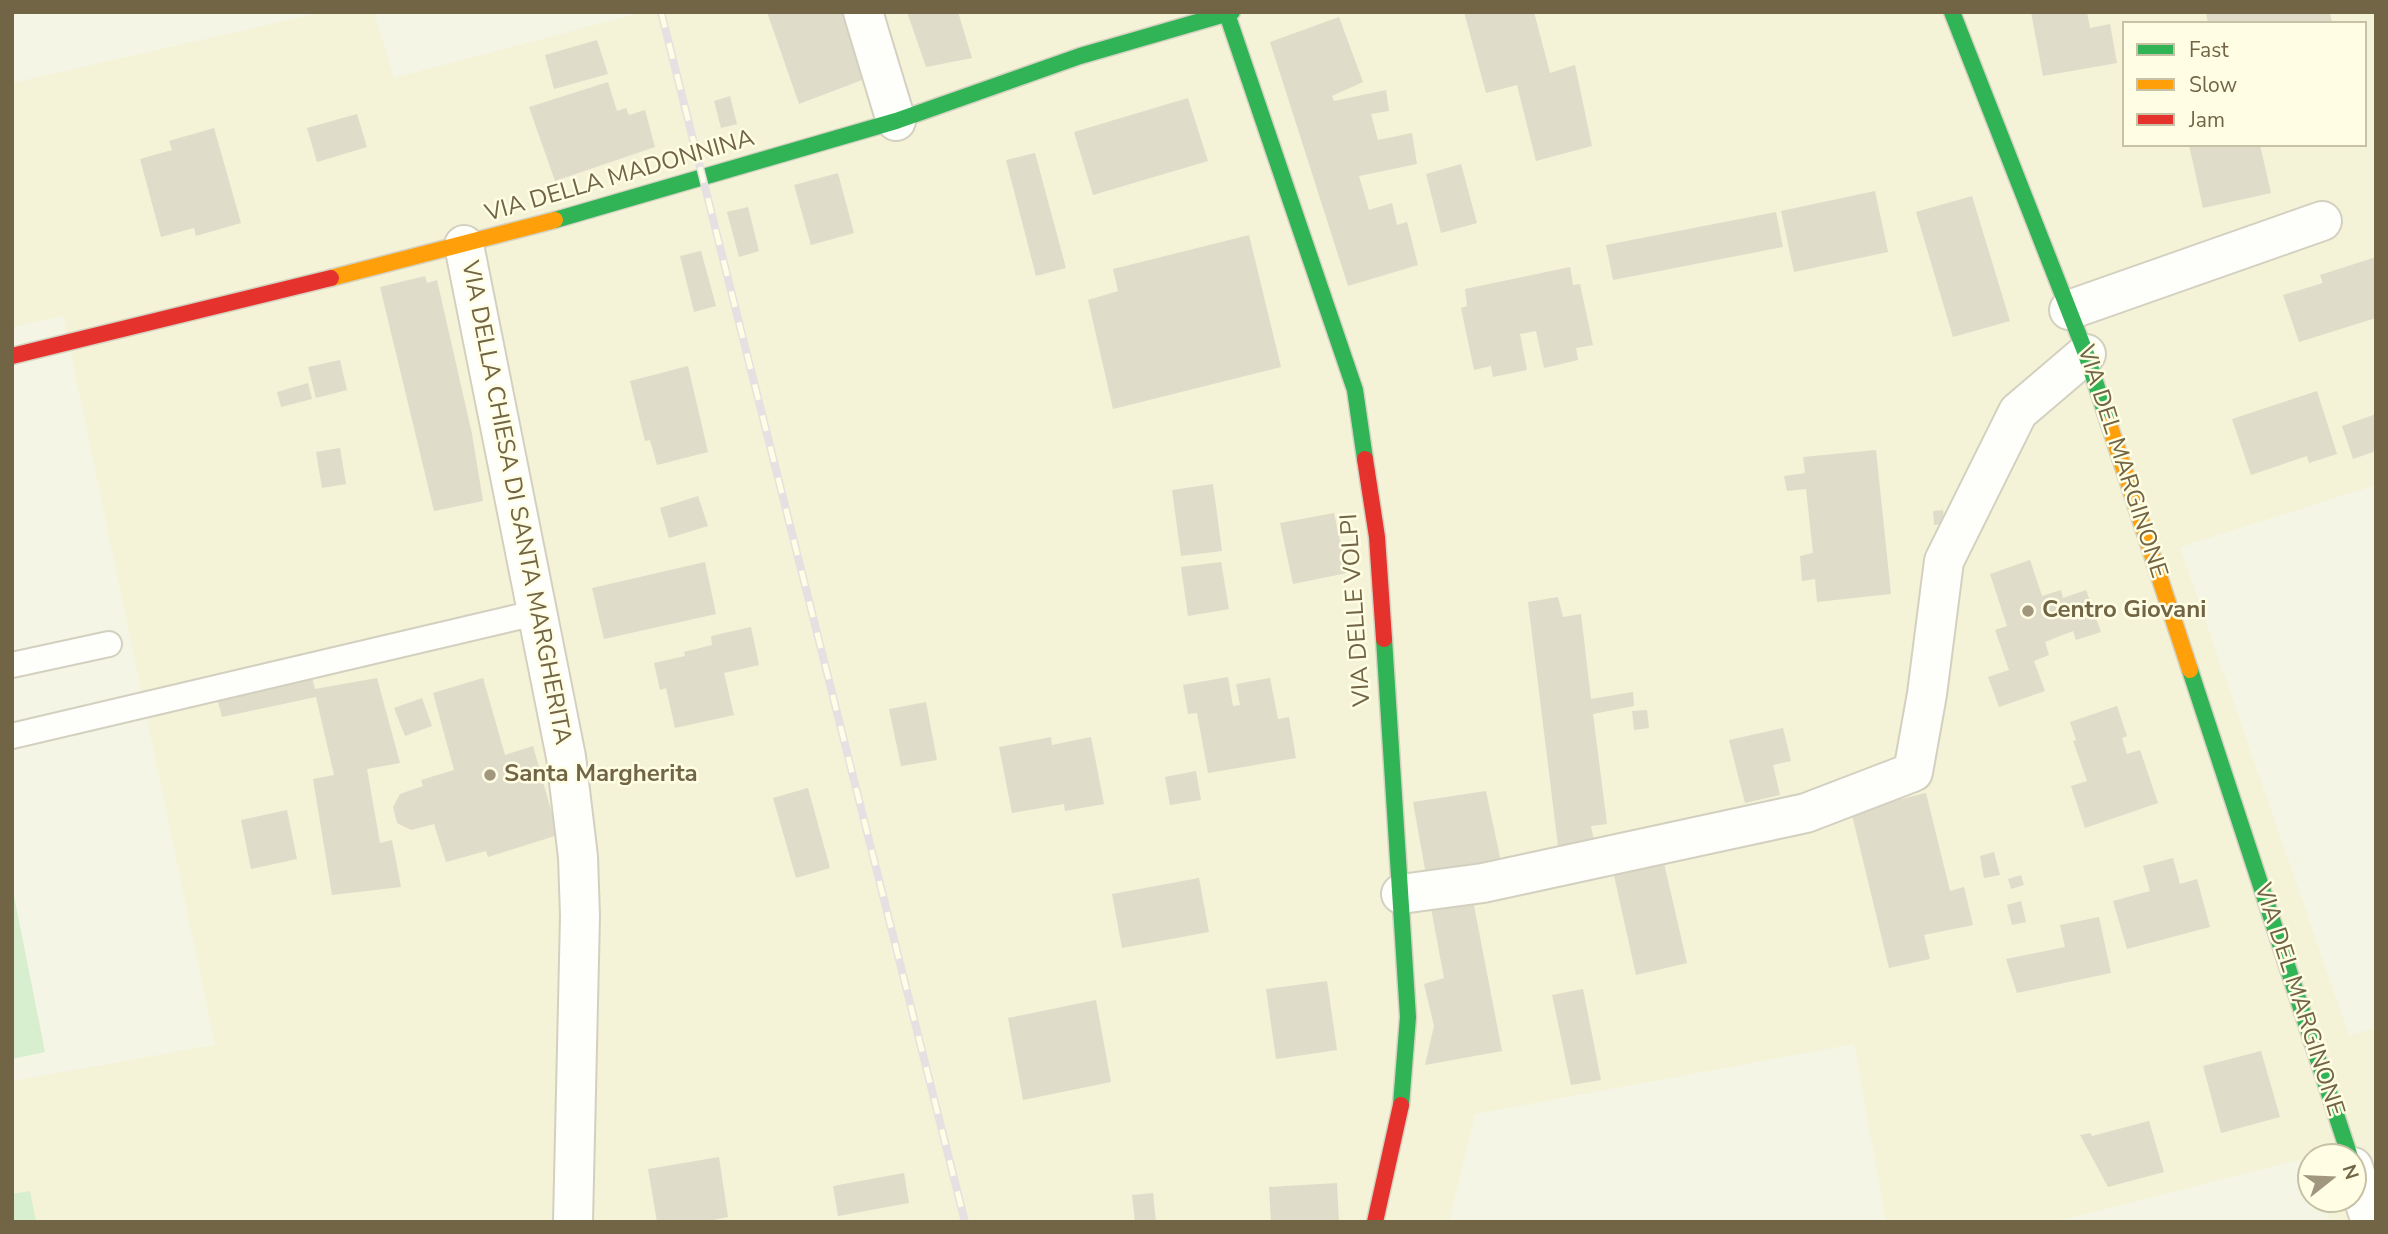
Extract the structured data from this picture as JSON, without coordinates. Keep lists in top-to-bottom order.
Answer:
{
  "streets": {
    "street": [
      "VIA DELLA MADONNINA",
      "VIA DEL MARGINONE",
      "VIA DELLA CHIESA DI SANTA MARGHERITA",
      "VIA DELLE VOLPI"
    ]
  },
  "crossings": [
    ["VIA DELLA MADONNINA", "VIA DELLA CHIESA DI SANTA MARGHERITA"],
    ["VIA DELLA MADONNINA", "VIA DELLE VOLPI"]
  ],
  "places": ["Centro Giovani", "Santa Margherita"],
  "legend": ["Fast", "Slow", "Jam"],
  "north": "right"
}
